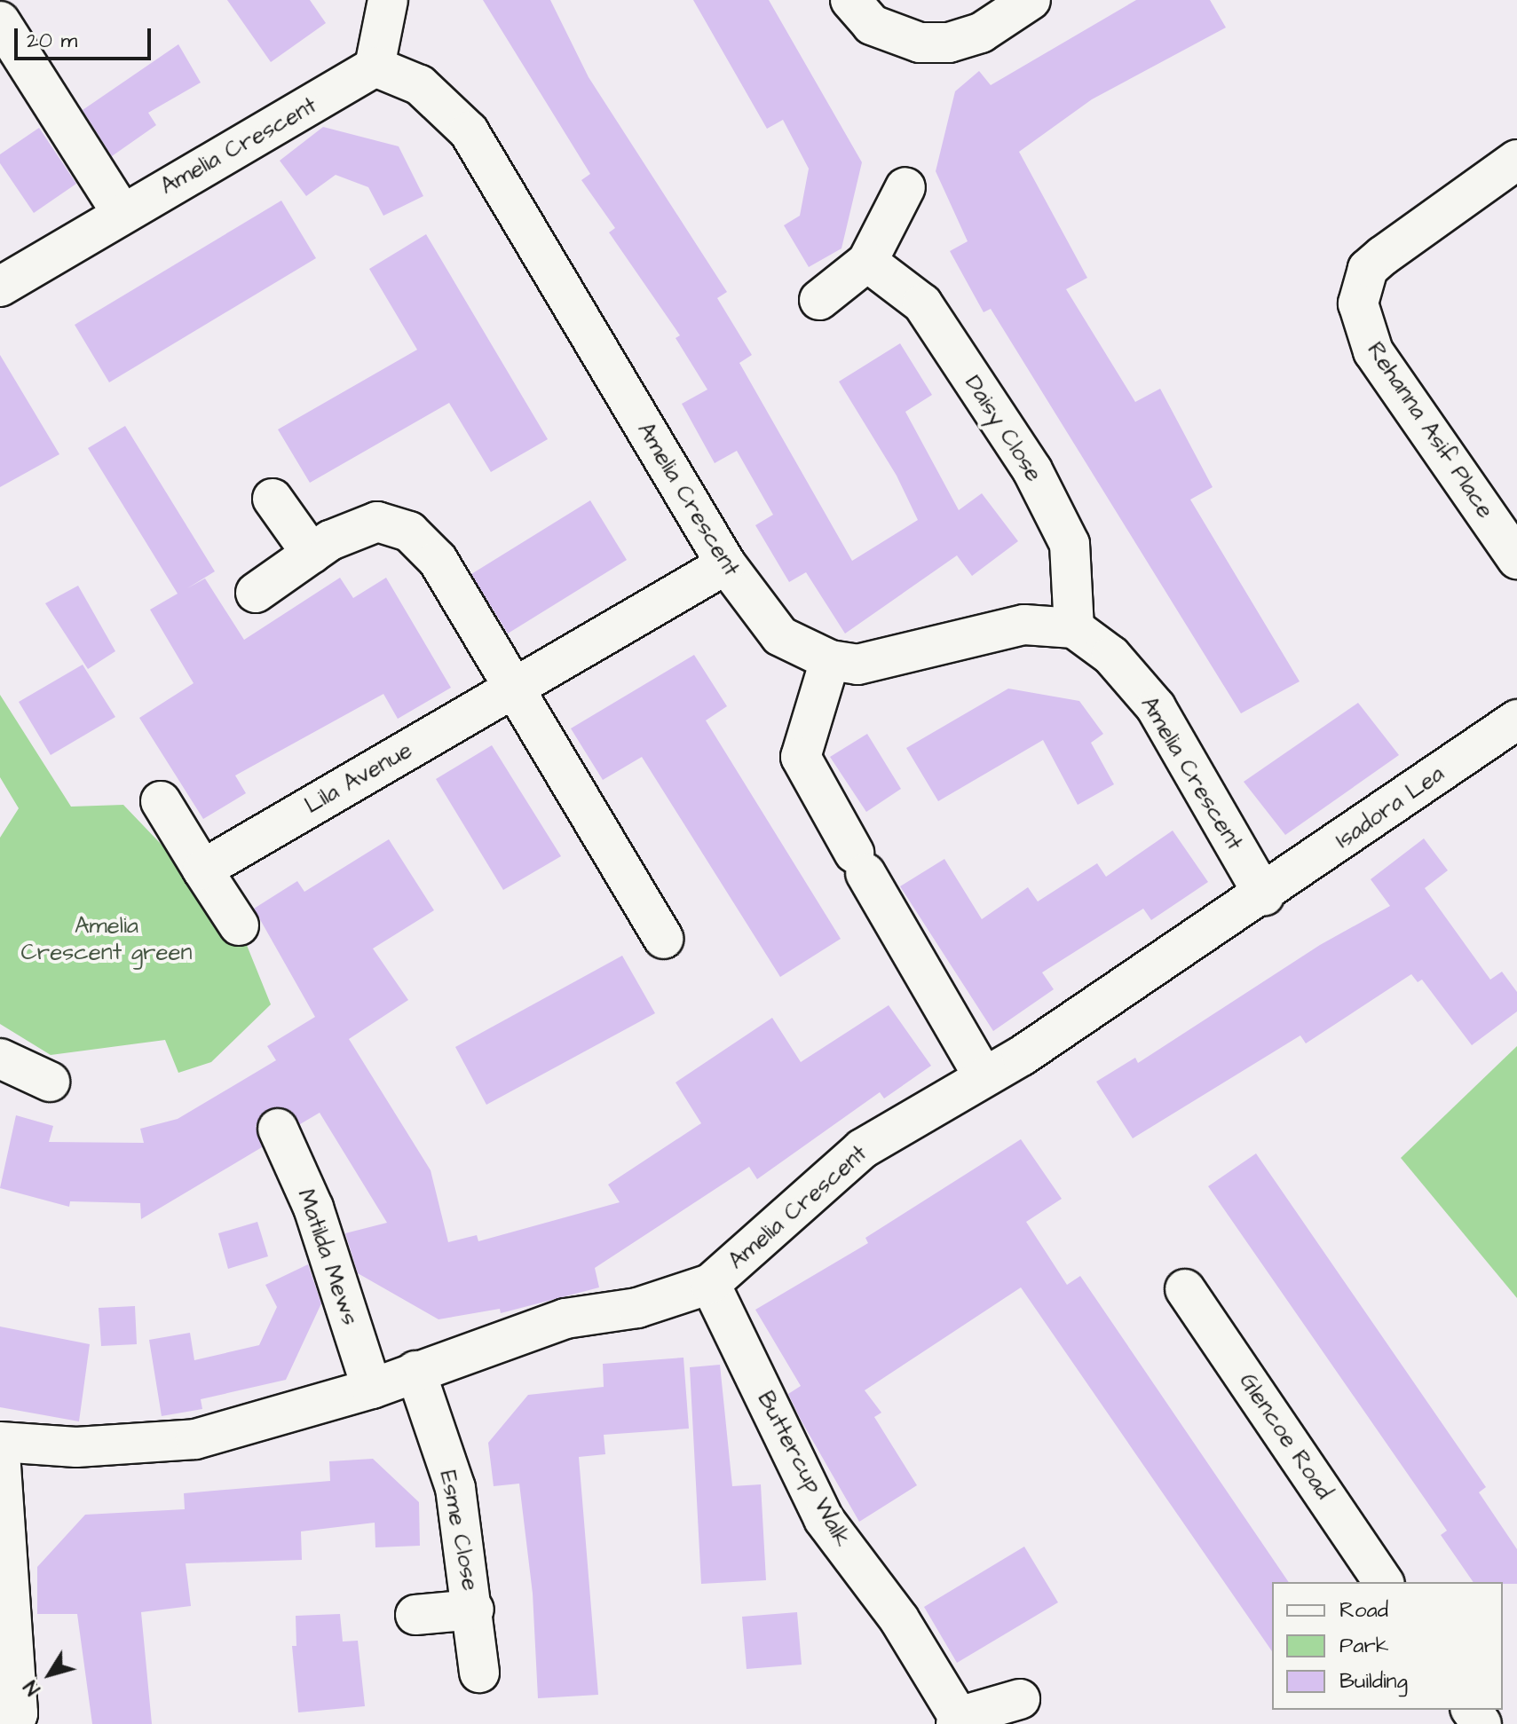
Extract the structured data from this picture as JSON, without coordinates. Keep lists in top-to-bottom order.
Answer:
{
  "streets": {
    "street": [
      "Amelia Crescent",
      "Daisy Close",
      "Rehanna Asif Place",
      "Lila Avenue",
      "Isadora Lea",
      "Matilda Mews",
      "Glencoe Road",
      "Buttercup Walk",
      "Esme Close"
    ]
  },
  "crossings": [
    ["Amelia Crescent", "Daisy Close"],
    ["Amelia Crescent", "Lila Avenue"],
    ["Amelia Crescent", "Isadora Lea"],
    ["Amelia Crescent", "Matilda Mews"],
    ["Amelia Crescent", "Buttercup Walk"],
    ["Amelia Crescent", "Esme Close"]
  ],
  "parks": ["Amelia Crescent green"],
  "legend": ["Road", "Park", "Building"],
  "scale_bar": "20 m",
  "north": "bottom left"
}
